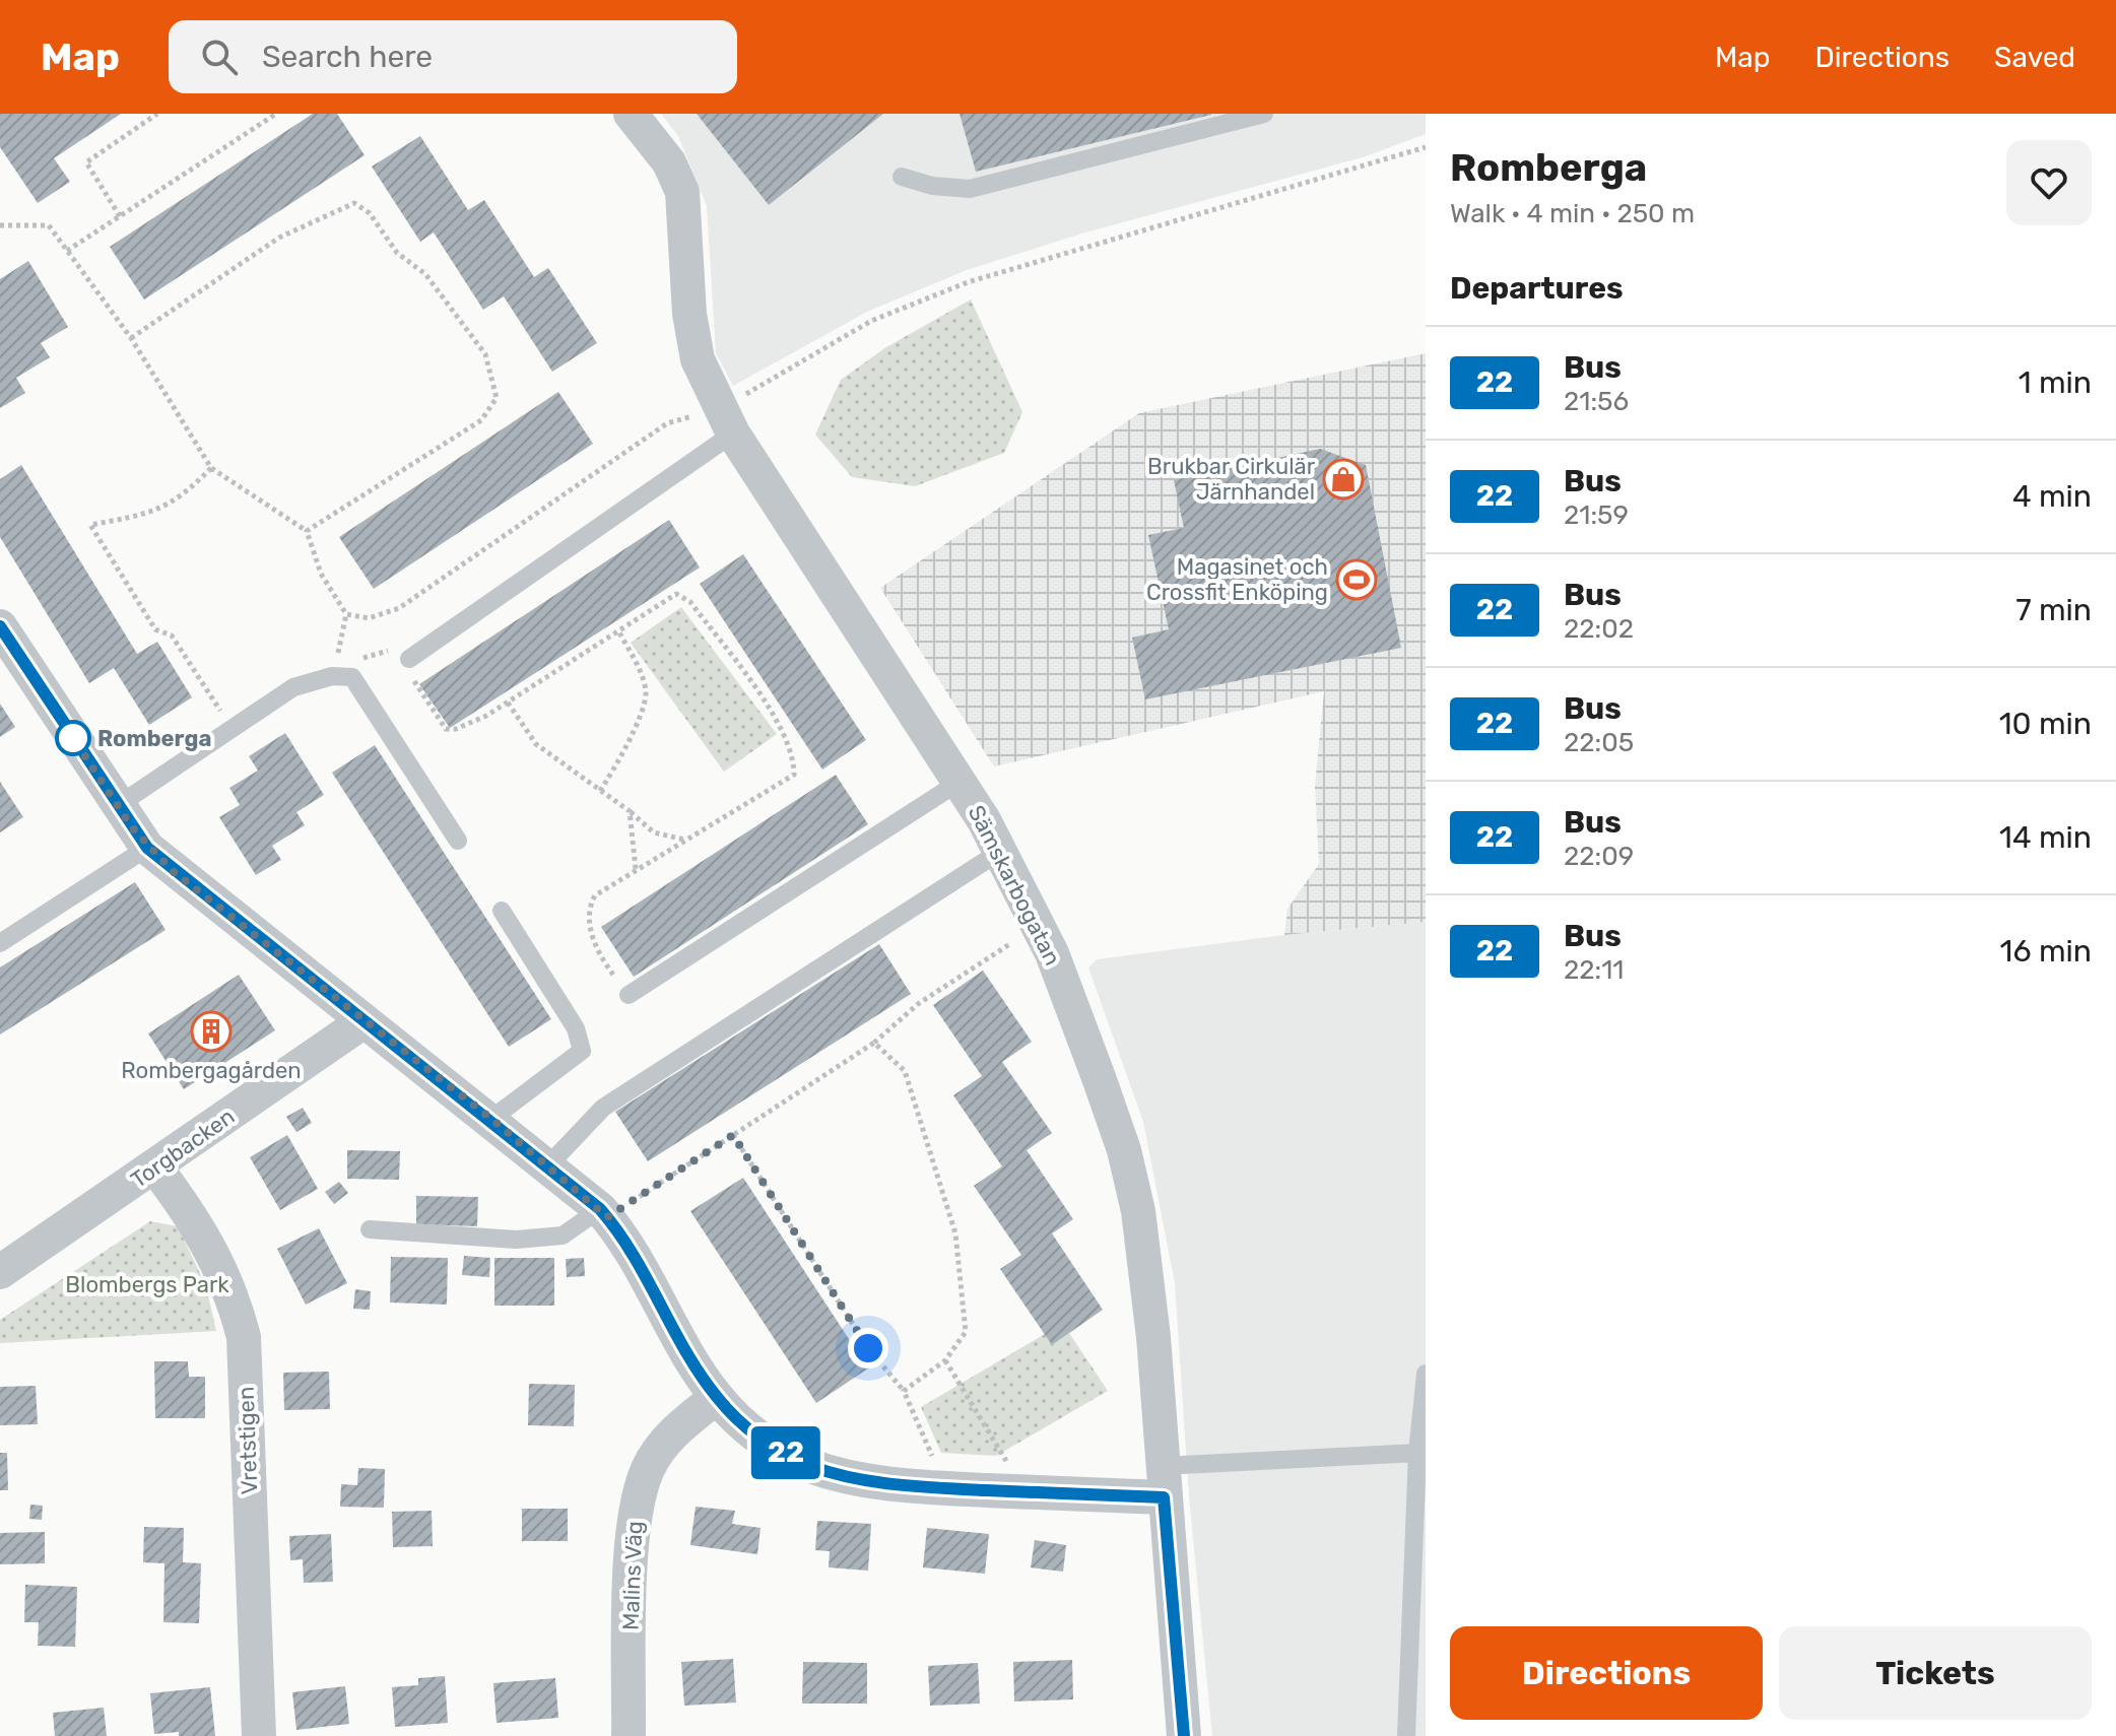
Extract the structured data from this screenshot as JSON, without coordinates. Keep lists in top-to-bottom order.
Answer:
{
  "streets": {
    "street": [
      "Sämskarbogatan",
      "Torgbacken",
      "Vretstigen",
      "Malins Väg"
    ]
  },
  "crossings": [
    ["Torgbacken", "Vretstigen"]
  ],
  "parks": ["Blombergs Park"],
  "places": {
    "shop": ["Brukbar Cirkulär Järnhandel"],
    "sports": ["Magasinet och Crossfit Enköping"],
    "other": ["Romberga"],
    "building": ["Rombergagården"]
  },
  "lines": ["bus line 22"],
  "page": {
    "header": "Map",
    "search": "Search here",
    "nav": ["Map", "Directions", "Saved"],
    "on_map": "22",
    "heading": [
      ["Romberga", "Walk · 4 min · 250 m"],
      "Departures"
    ],
    "list": [
      {
        "mark": "22",
        "name": "Bus",
        "note": "21:56",
        "value": "1 min"
      },
      {
        "mark": "22",
        "name": "Bus",
        "note": "21:59",
        "value": "4 min"
      },
      {
        "mark": "22",
        "name": "Bus",
        "note": "22:02",
        "value": "7 min"
      },
      {
        "mark": "22",
        "name": "Bus",
        "note": "22:05",
        "value": "10 min"
      },
      {
        "mark": "22",
        "name": "Bus",
        "note": "22:09",
        "value": "14 min"
      },
      {
        "mark": "22",
        "name": "Bus",
        "note": "22:11",
        "value": "16 min"
      }
    ],
    "buttons": ["Directions", "Tickets"]
  }
}
